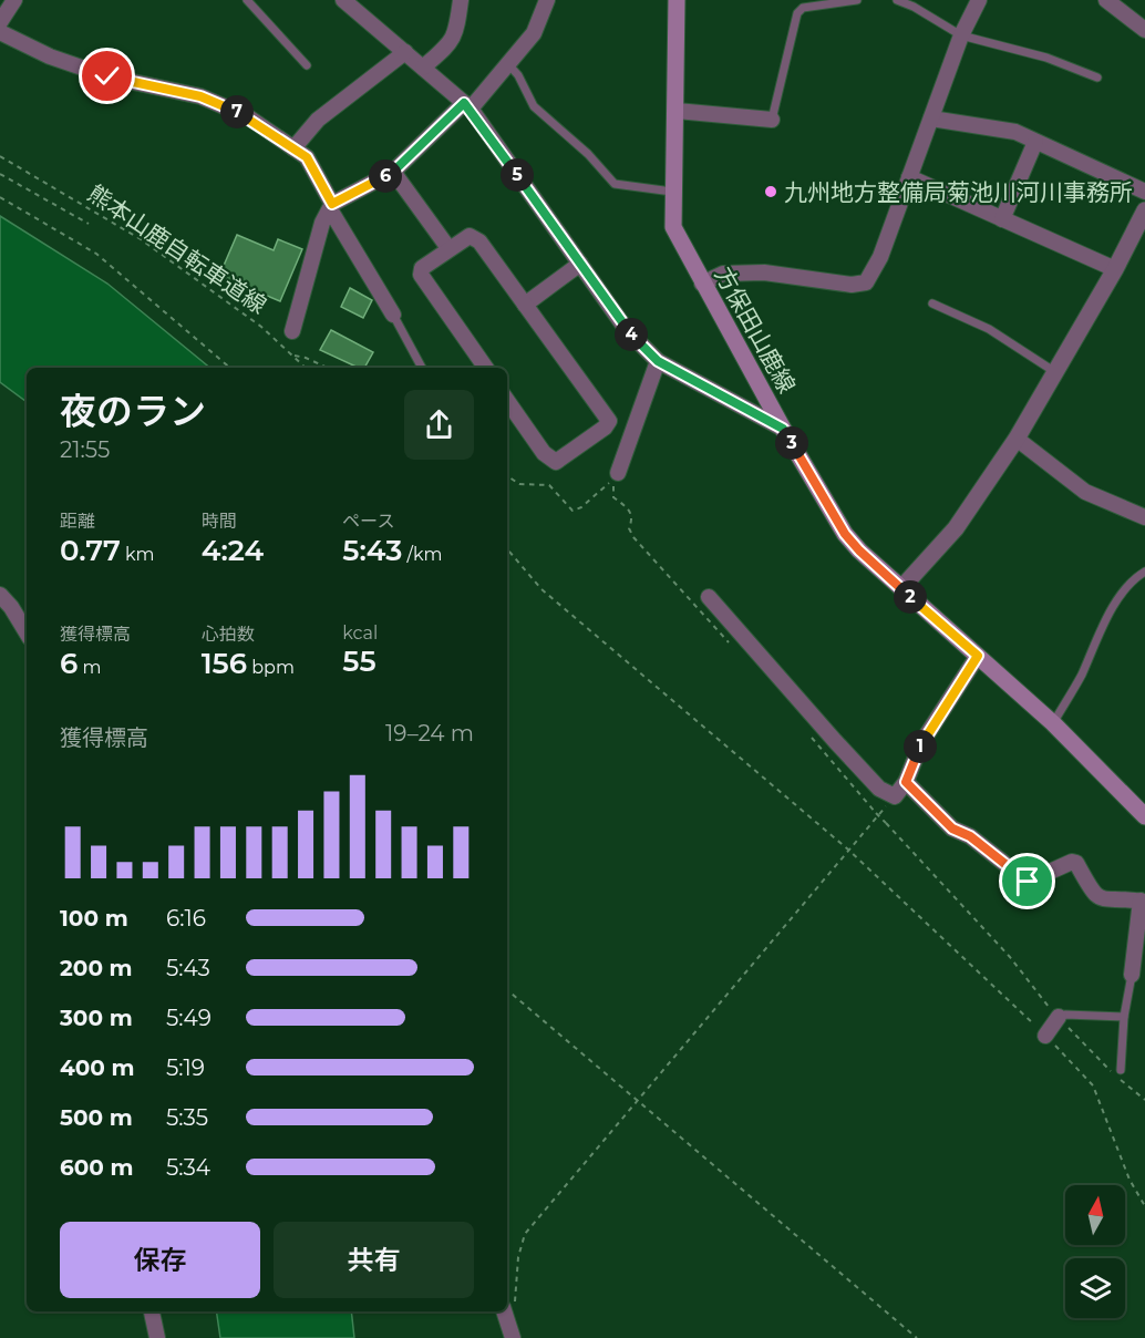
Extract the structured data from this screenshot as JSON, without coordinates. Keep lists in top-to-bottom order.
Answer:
{
  "streets": {
    "main road": ["方保田山鹿線"],
    "path": ["熊本山鹿自転車道線"]
  },
  "places": ["九州地方整備局菊池川河川事務所"],
  "north": "top",
  "page": {
    "pins": [
      "7",
      "5",
      "6",
      "4",
      "3",
      "2",
      "1"
    ],
    "heading": ["夜のラン", "21:55"],
    "stats": [
      ["距離", "0.77 km"],
      ["時間", "4:24"],
      ["ペース", "5:43 /km"],
      ["獲得標高", "6 m"],
      ["心拍数", "156 bpm"],
      ["kcal", "55"]
    ],
    "chart": ["獲得標高", "19–24 m"],
    "list": [
      {
        "name": "100 m",
        "note": "6:16"
      },
      {
        "name": "200 m",
        "note": "5:43"
      },
      {
        "name": "300 m",
        "note": "5:49"
      },
      {
        "name": "400 m",
        "note": "5:19"
      },
      {
        "name": "500 m",
        "note": "5:35"
      },
      {
        "name": "600 m",
        "note": "5:34"
      }
    ],
    "buttons": ["保存", "共有"]
  }
}
